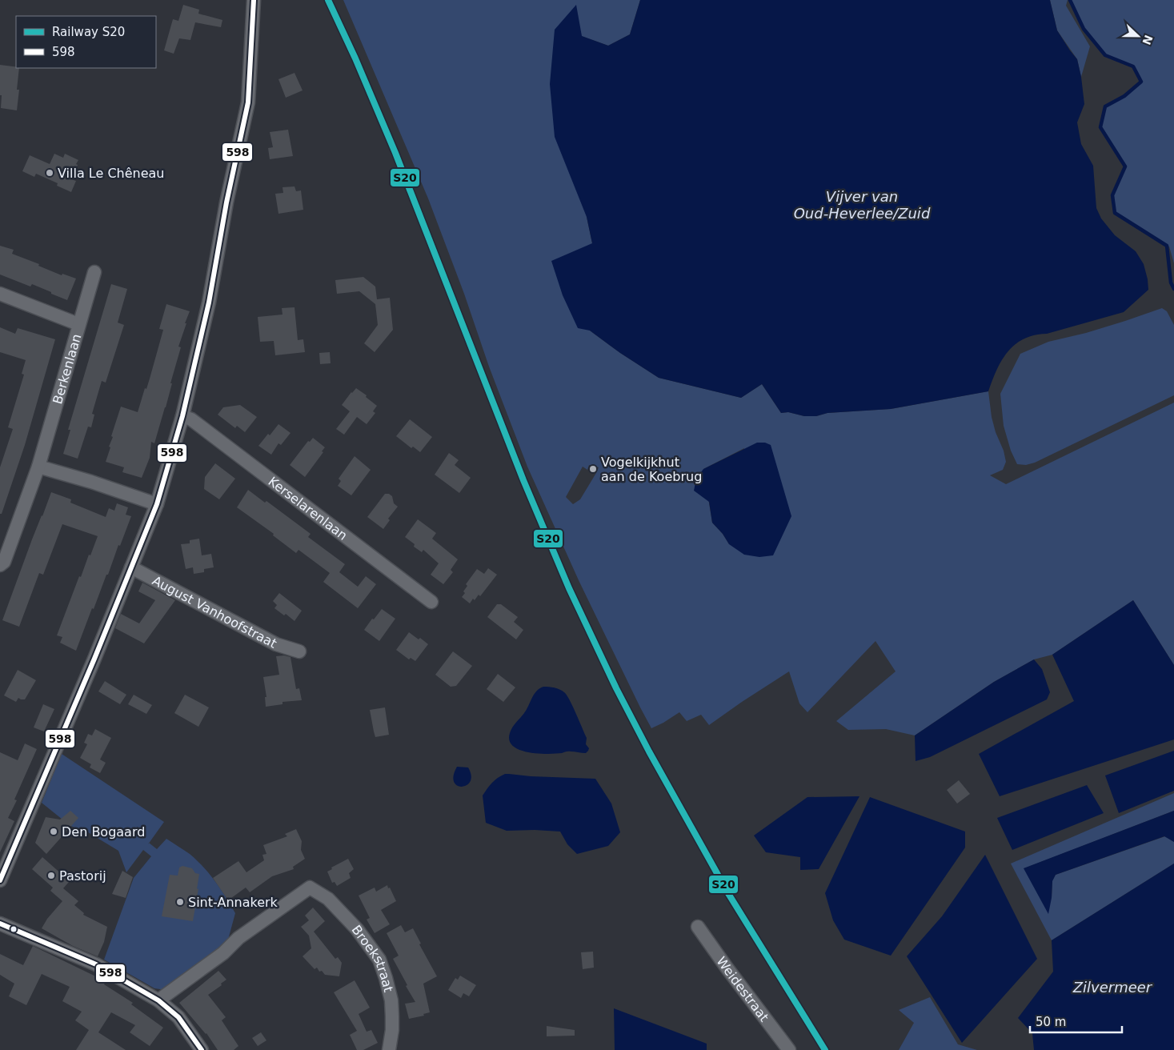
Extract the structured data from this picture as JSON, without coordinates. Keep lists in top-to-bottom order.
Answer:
{
  "streets": {
    "street": [
      "Berkenlaan",
      "Kerselarenlaan",
      "August Vanhoofstraat",
      "Broekstraat",
      "Weidestraat"
    ]
  },
  "water": ["Vijver van Oud-Heverlee/Zuid", "Zilvermeer"],
  "places": [
    "Villa Le Chêneau",
    "Vogelkijkhut aan de Koebrug",
    "Den Bogaard",
    "Pastorij",
    "Sint-Annakerk"
  ],
  "lines": ["rail line S20", "transit line 598"],
  "legend": ["Railway S20", "598"],
  "scale_bar": "50 m",
  "north": "right"
}
